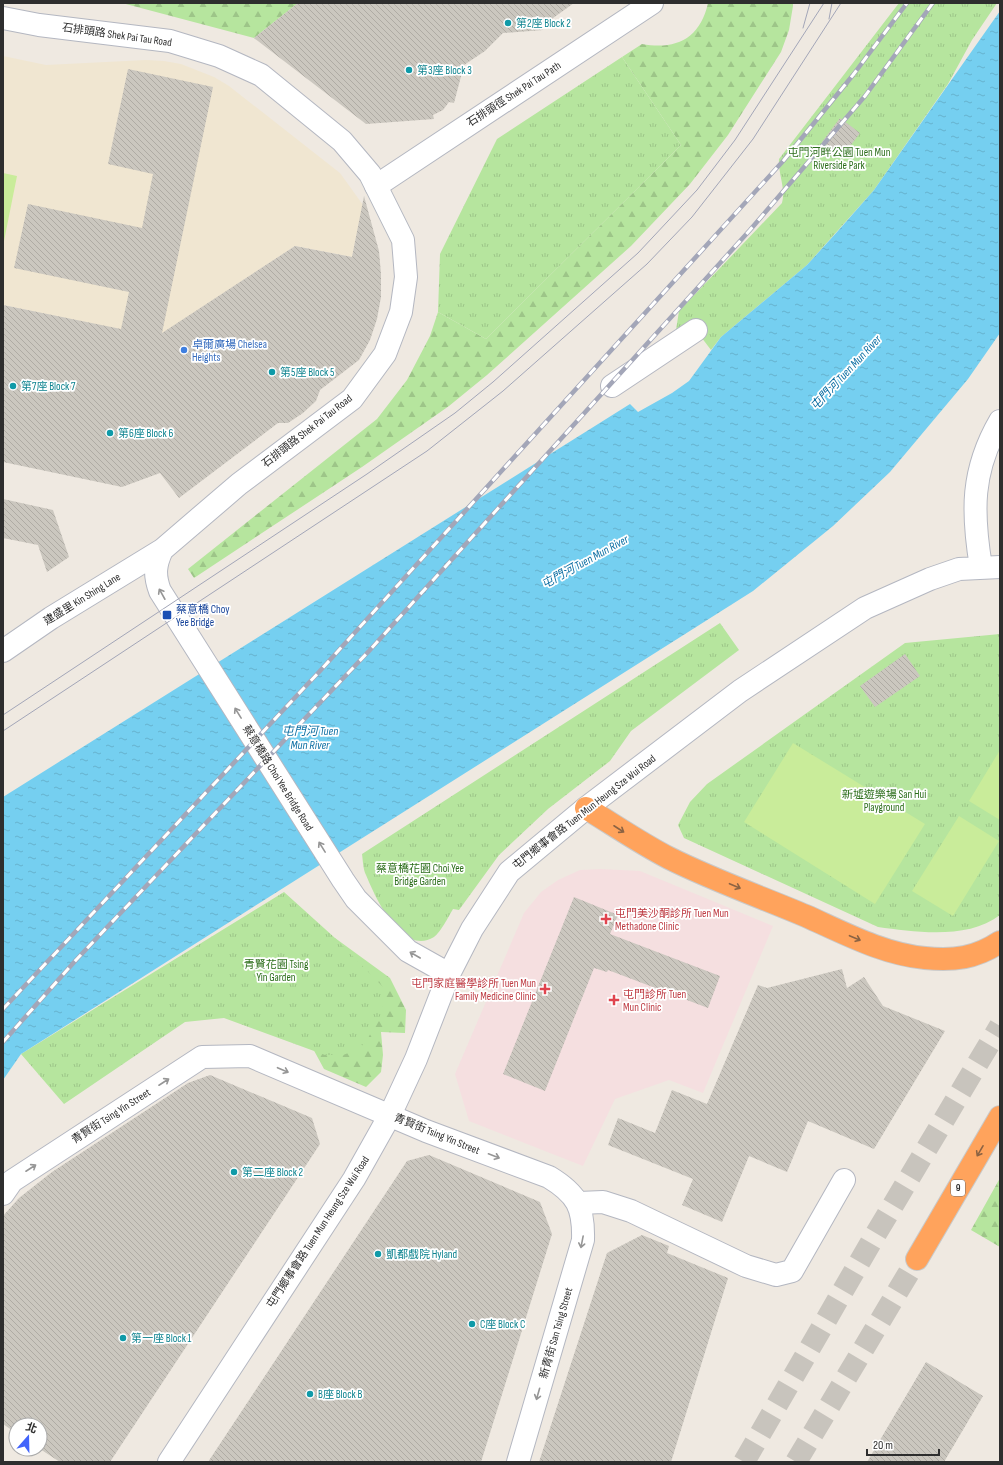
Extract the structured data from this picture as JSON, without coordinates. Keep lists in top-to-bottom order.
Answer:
{
  "streets": {
    "highway": ["9"],
    "street": [
      "石排頭路 Shek Pai Tau Road",
      "石排頭徑 Shek Pai Tau Path",
      "建盛里 Kin Shing Lane",
      "蔡意橋路 Choi Yee Bridge Road",
      "屯門鄉事會路 Tuen Mun Heung Sze Wui Road",
      "青賢街 Tsing Yin Street",
      "新青街 San Tsing Street"
    ]
  },
  "crossings": [
    ["石排頭路 Shek Pai Tau Road", "石排頭徑 Shek Pai Tau Path"],
    ["石排頭路 Shek Pai Tau Road", "建盛里 Kin Shing Lane"],
    ["石排頭路 Shek Pai Tau Road", "蔡意橋路 Choi Yee Bridge Road"],
    ["建盛里 Kin Shing Lane", "蔡意橋路 Choi Yee Bridge Road"],
    ["蔡意橋路 Choi Yee Bridge Road", "屯門鄉事會路 Tuen Mun Heung Sze Wui Road"],
    ["屯門鄉事會路 Tuen Mun Heung Sze Wui Road", "青賢街 Tsing Yin Street"],
    ["青賢街 Tsing Yin Street", "新青街 San Tsing Street"]
  ],
  "one_way": ["蔡意橋路 Choi Yee Bridge Road", "青賢街 Tsing Yin Street", "新青街 San Tsing Street"],
  "water": ["屯門河 Tuen Mun River"],
  "parks": [
    "屯門河畔公園 Tuen Mun Riverside Park",
    "新墟遊樂場 San Hui Playground",
    "蔡意橋花園 Choi Yee Bridge Garden",
    "青賢花園 Tsing Yin Garden"
  ],
  "places": {
    "other": [
      "第2座 Block 2",
      "第3座 Block 3",
      "卓爾廣場 Chelsea Heights",
      "第5座 Block 5",
      "第7座 Block 7",
      "第6座 Block 6",
      "第二座 Block 2",
      "凱都戲院 Hyland",
      "C座 Block C",
      "第一座 Block 1",
      "B座 Block B"
    ],
    "transit": ["蔡意橋 Choy Yee Bridge"],
    "health": ["屯門美沙酮診所 Tuen Mun Methadone Clinic", "屯門家庭醫學診所 Tuen Mun Family Medicine Clinic", "屯門診所 Tuen Mun Clinic"]
  },
  "scale_bar": "20 m",
  "north": "top"
}
